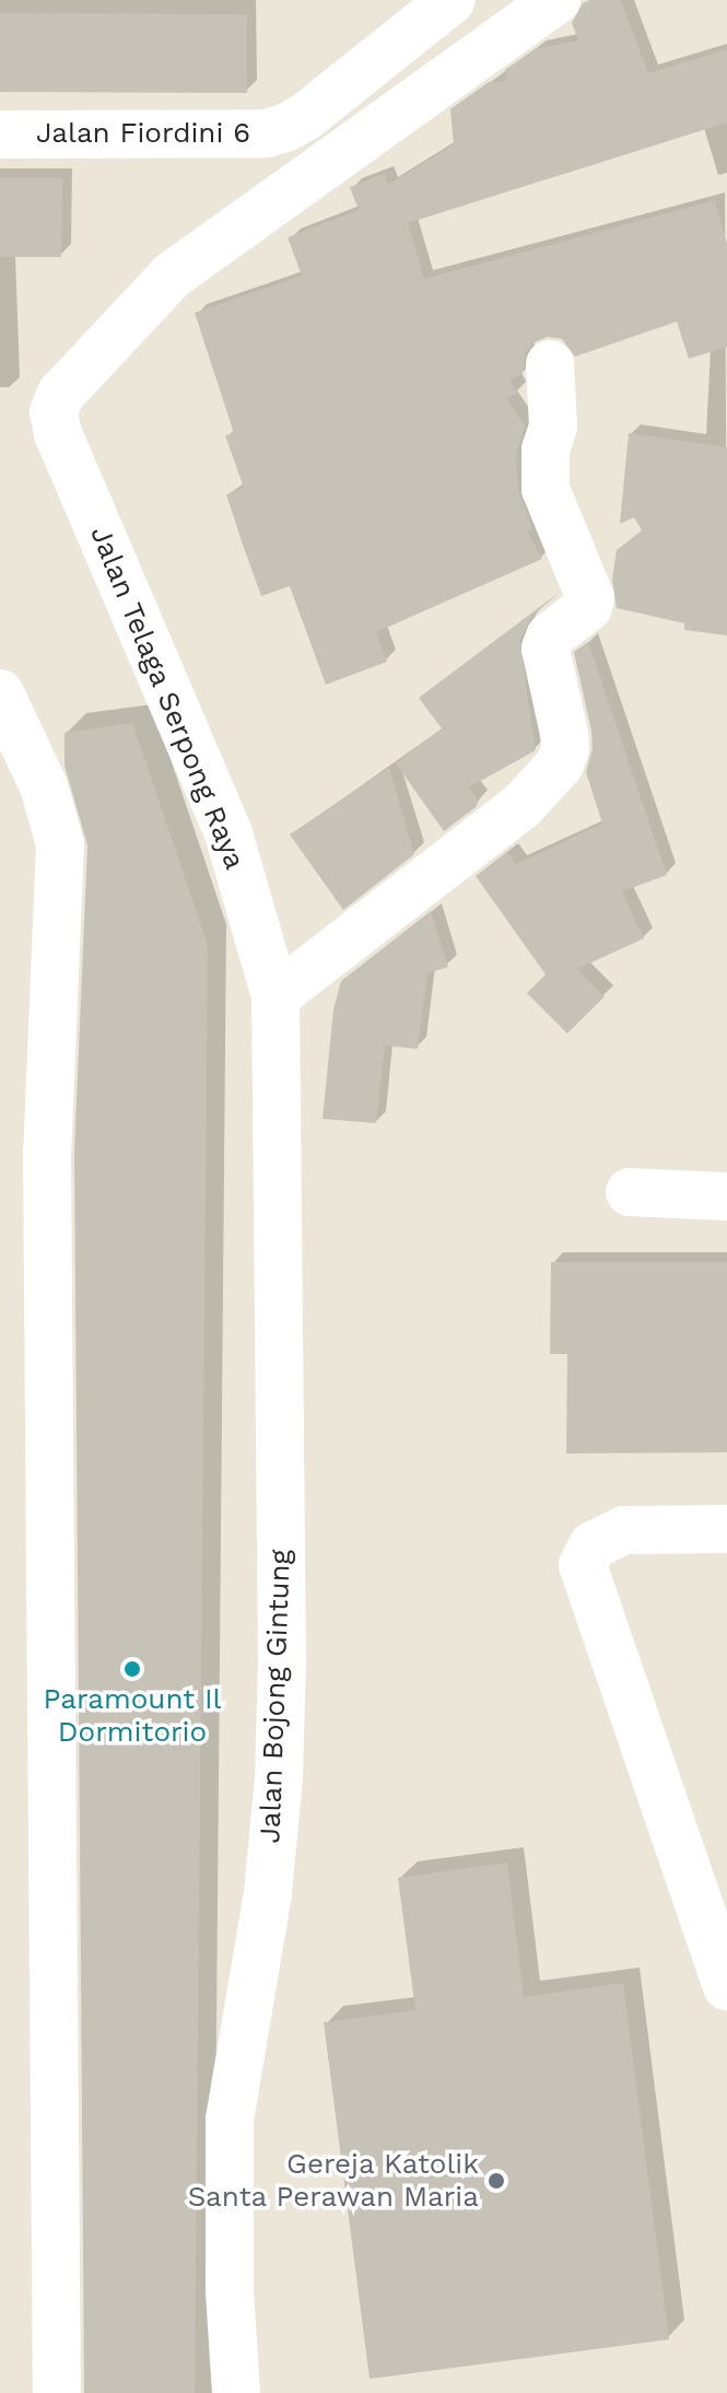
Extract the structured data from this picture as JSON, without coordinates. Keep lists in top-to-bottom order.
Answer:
{
  "streets": {
    "street": ["Jalan Fiordini 6", "Jalan Telaga Serpong Raya", "Jalan Bojong Gintung"]
  },
  "crossings": [
    ["Jalan Telaga Serpong Raya", "Jalan Bojong Gintung"]
  ],
  "places": ["Paramount Il Dormitorio", "Gereja Katolik Santa Perawan Maria"]
}
